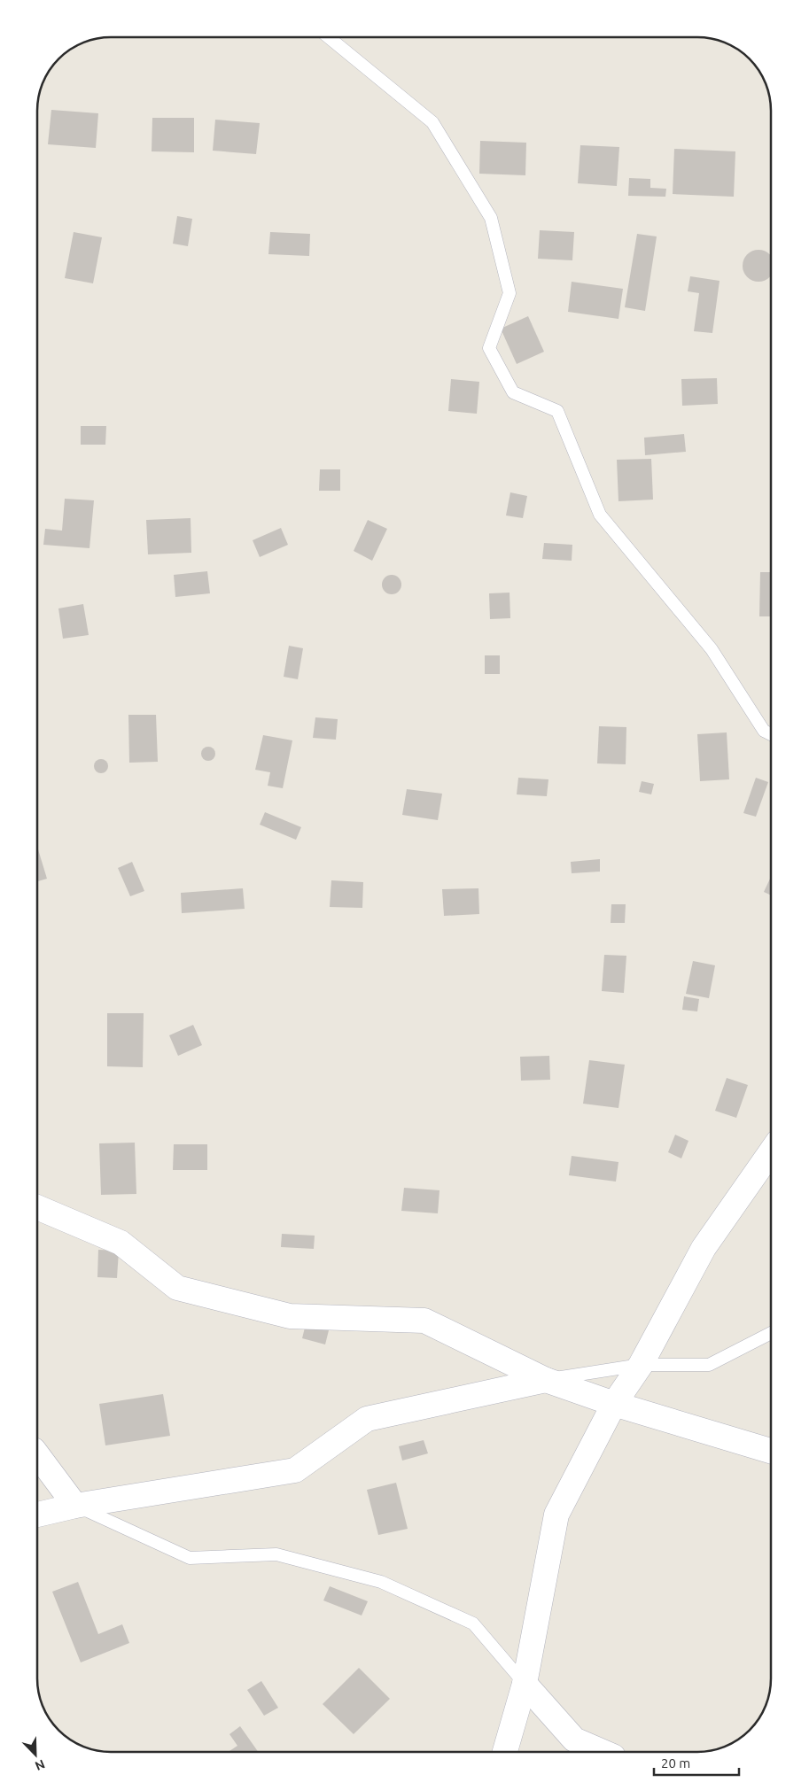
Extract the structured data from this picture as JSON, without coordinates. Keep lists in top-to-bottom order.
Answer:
{
  "scale_bar": "20 m",
  "north": "bottom right"
}
